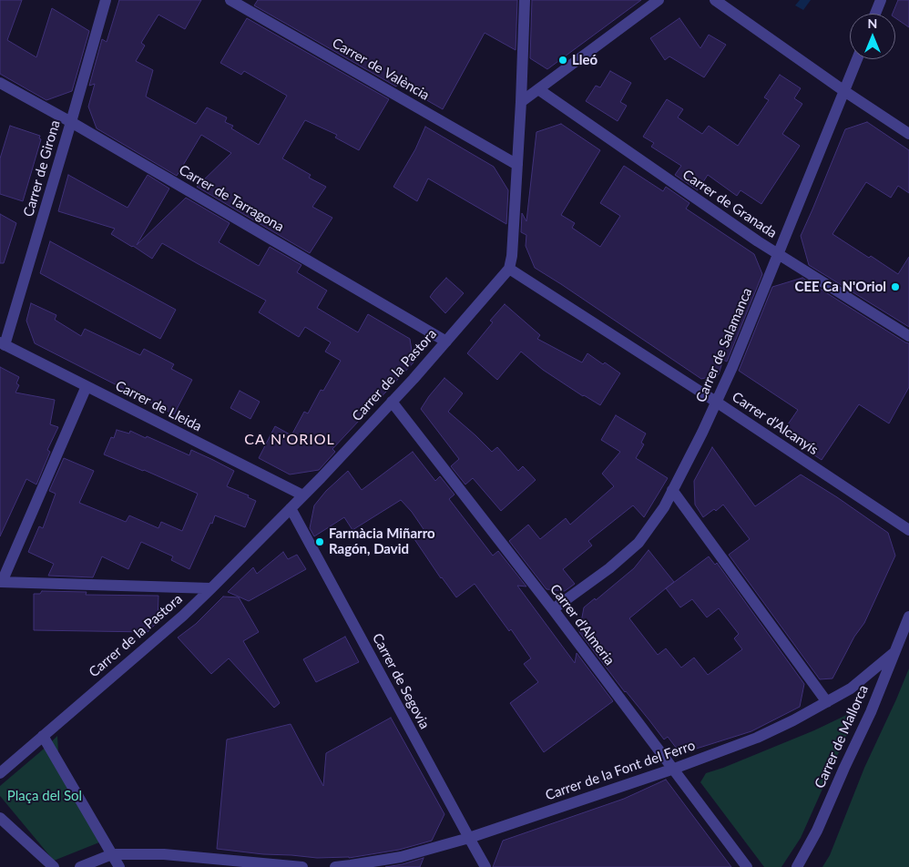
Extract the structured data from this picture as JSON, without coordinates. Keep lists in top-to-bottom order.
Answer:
{
  "streets": {
    "street": [
      "Carrer de València",
      "Carrer de Girona",
      "Carrer de Tarragona",
      "Carrer de Granada",
      "Carrer de Salamanca",
      "Carrer de la Pastora",
      "Carrer de Lleida",
      "Carrer d'Alcanyís",
      "Carrer d'Almeria",
      "Carrer de Segovia",
      "Carrer de Mallorca",
      "Carrer de la Font del Ferro"
    ]
  },
  "crossings": [
    ["Carrer de Girona", "Carrer de Tarragona"],
    ["Carrer de Girona", "Carrer de Lleida"],
    ["Carrer de Tarragona", "Carrer de la Pastora"],
    ["Carrer de Granada", "Carrer de Salamanca"],
    ["Carrer de Salamanca", "Carrer d'Alcanyís"],
    ["Carrer de Salamanca", "Carrer d'Almeria"],
    ["Carrer de la Pastora", "Carrer de Lleida"],
    ["Carrer de la Pastora", "Carrer d'Alcanyís"],
    ["Carrer de la Pastora", "Carrer d'Almeria"],
    ["Carrer de la Pastora", "Carrer de Segovia"],
    ["Carrer d'Almeria", "Carrer de la Font del Ferro"],
    ["Carrer de Segovia", "Carrer de la Font del Ferro"],
    ["Carrer de Mallorca", "Carrer de la Font del Ferro"]
  ],
  "districts": ["CA N'ORIOL"],
  "parks": ["Plaça del Sol"],
  "places": ["Lleó", "CEE Ca N'Oriol", "Farmàcia Miñarro Ragón, David"],
  "north": "top"
}
